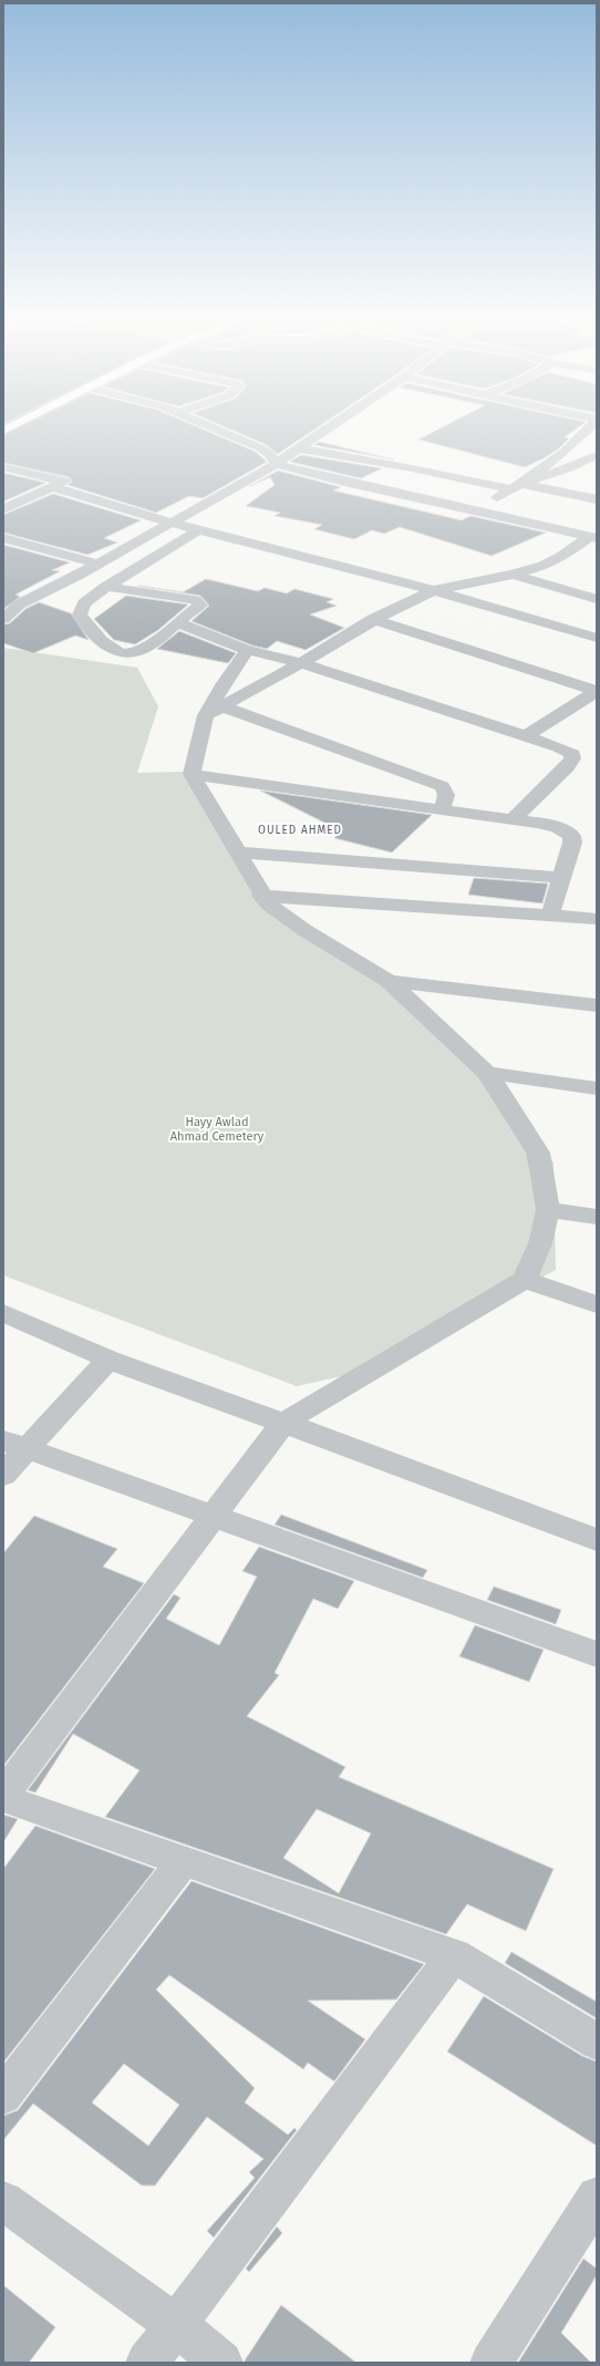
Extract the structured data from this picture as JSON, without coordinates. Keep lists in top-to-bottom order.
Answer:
{
  "districts": ["OULED AHMED"],
  "parks": ["Hayy Awlad Ahmad Cemetery"]
}
